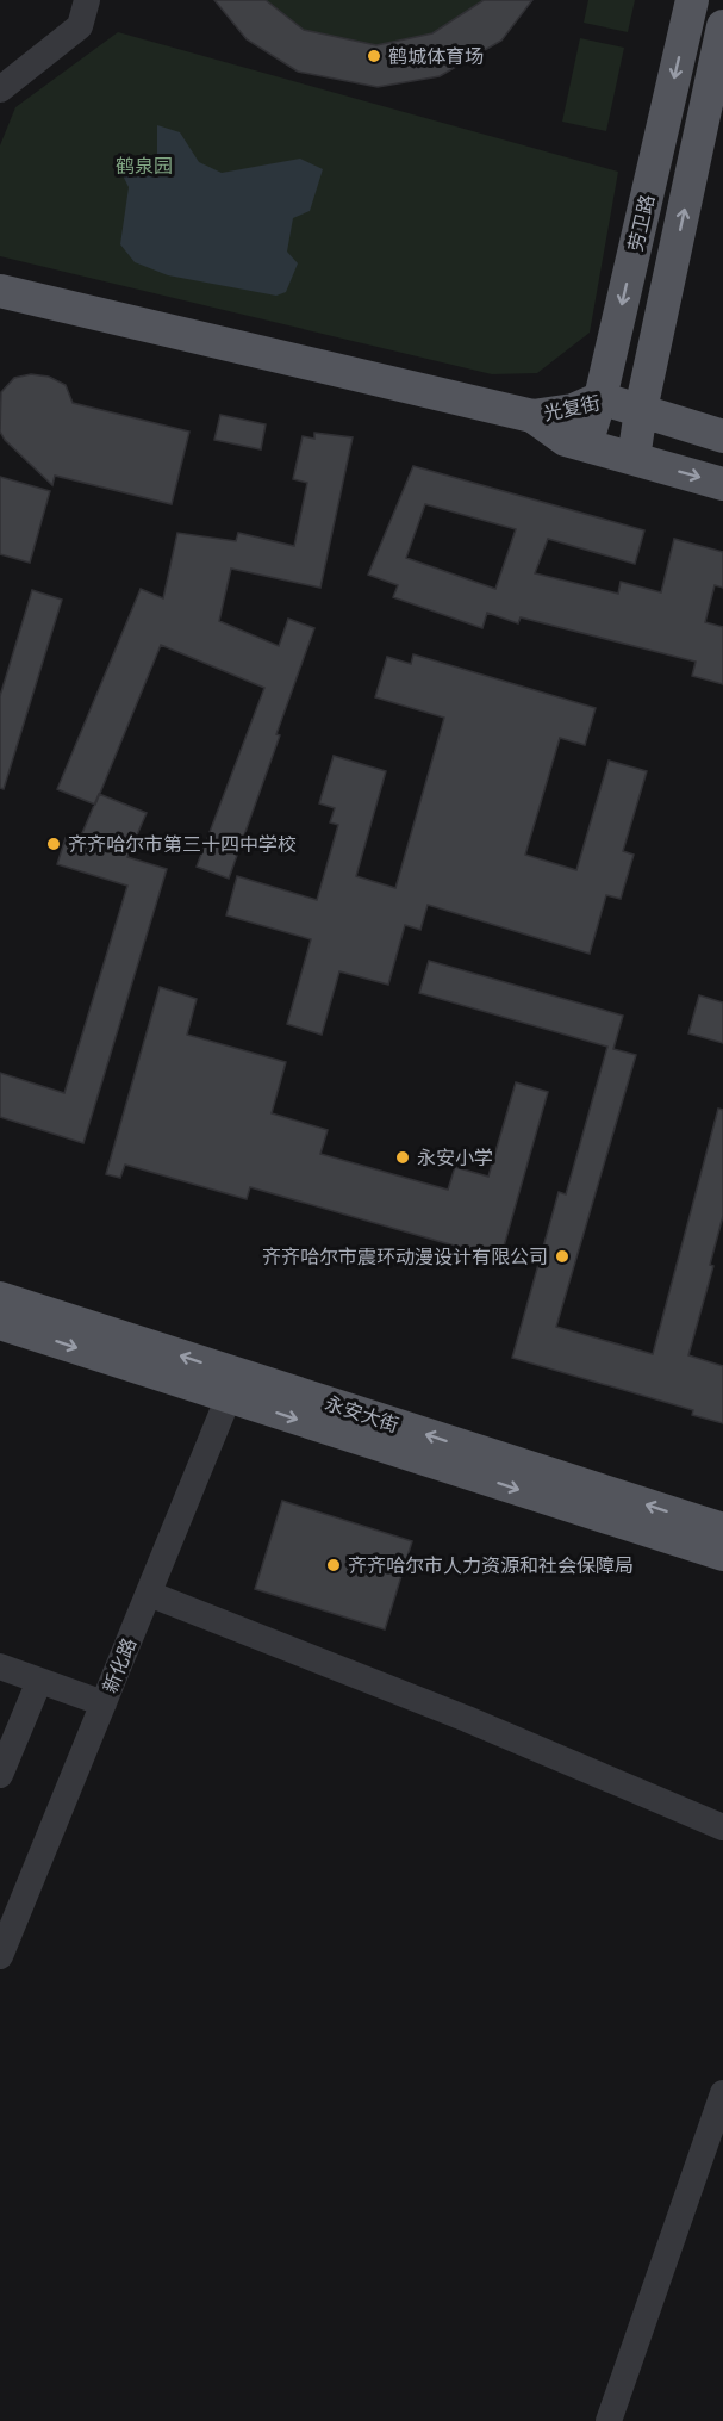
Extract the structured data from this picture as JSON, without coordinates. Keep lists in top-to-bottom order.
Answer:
{
  "streets": {
    "main road": ["劳卫路", "光复街", "永安大街"],
    "street": ["新化路"]
  },
  "crossings": [
    ["劳卫路", "光复街"],
    ["永安大街", "新化路"]
  ],
  "parks": ["鹤泉园"],
  "places": [
    "鹤城体育场",
    "齐齐哈尔市第三十四中学校",
    "永安小学",
    "齐齐哈尔市震环动漫设计有限公司",
    "齐齐哈尔市人力资源和社会保障局"
  ]
}
